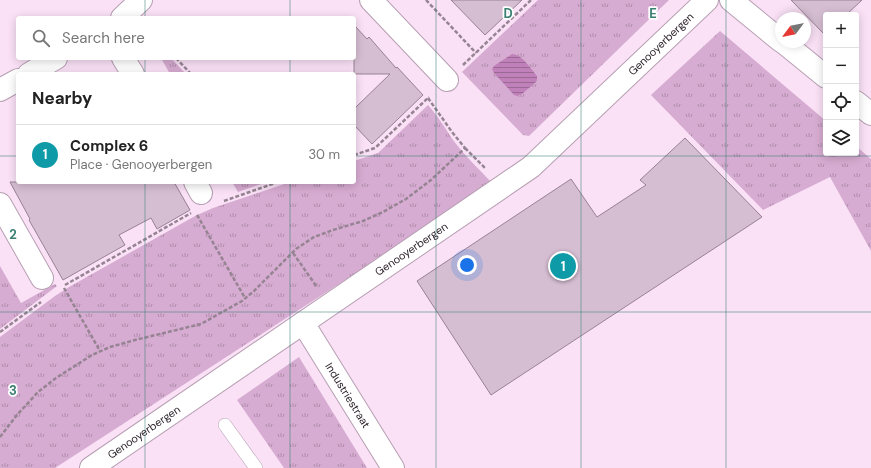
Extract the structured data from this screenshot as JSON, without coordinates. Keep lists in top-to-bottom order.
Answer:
{
  "streets": {
    "street": ["Genooyerbergen", "Industriestraat"]
  },
  "crossings": [
    ["Genooyerbergen", "Industriestraat"]
  ],
  "north": "bottom left",
  "page": {
    "map_buttons": ["+", "−"],
    "search": "Search here",
    "heading": "Nearby",
    "list": [
      {
        "mark": "1",
        "name": "Complex 6",
        "note": "Place · Genooyerbergen",
        "value": "30 m"
      }
    ],
    "pins": "1"
  },
  "grid": {
    "columns": ["D", "E"],
    "rows": ["2", "3"]
  }
}
